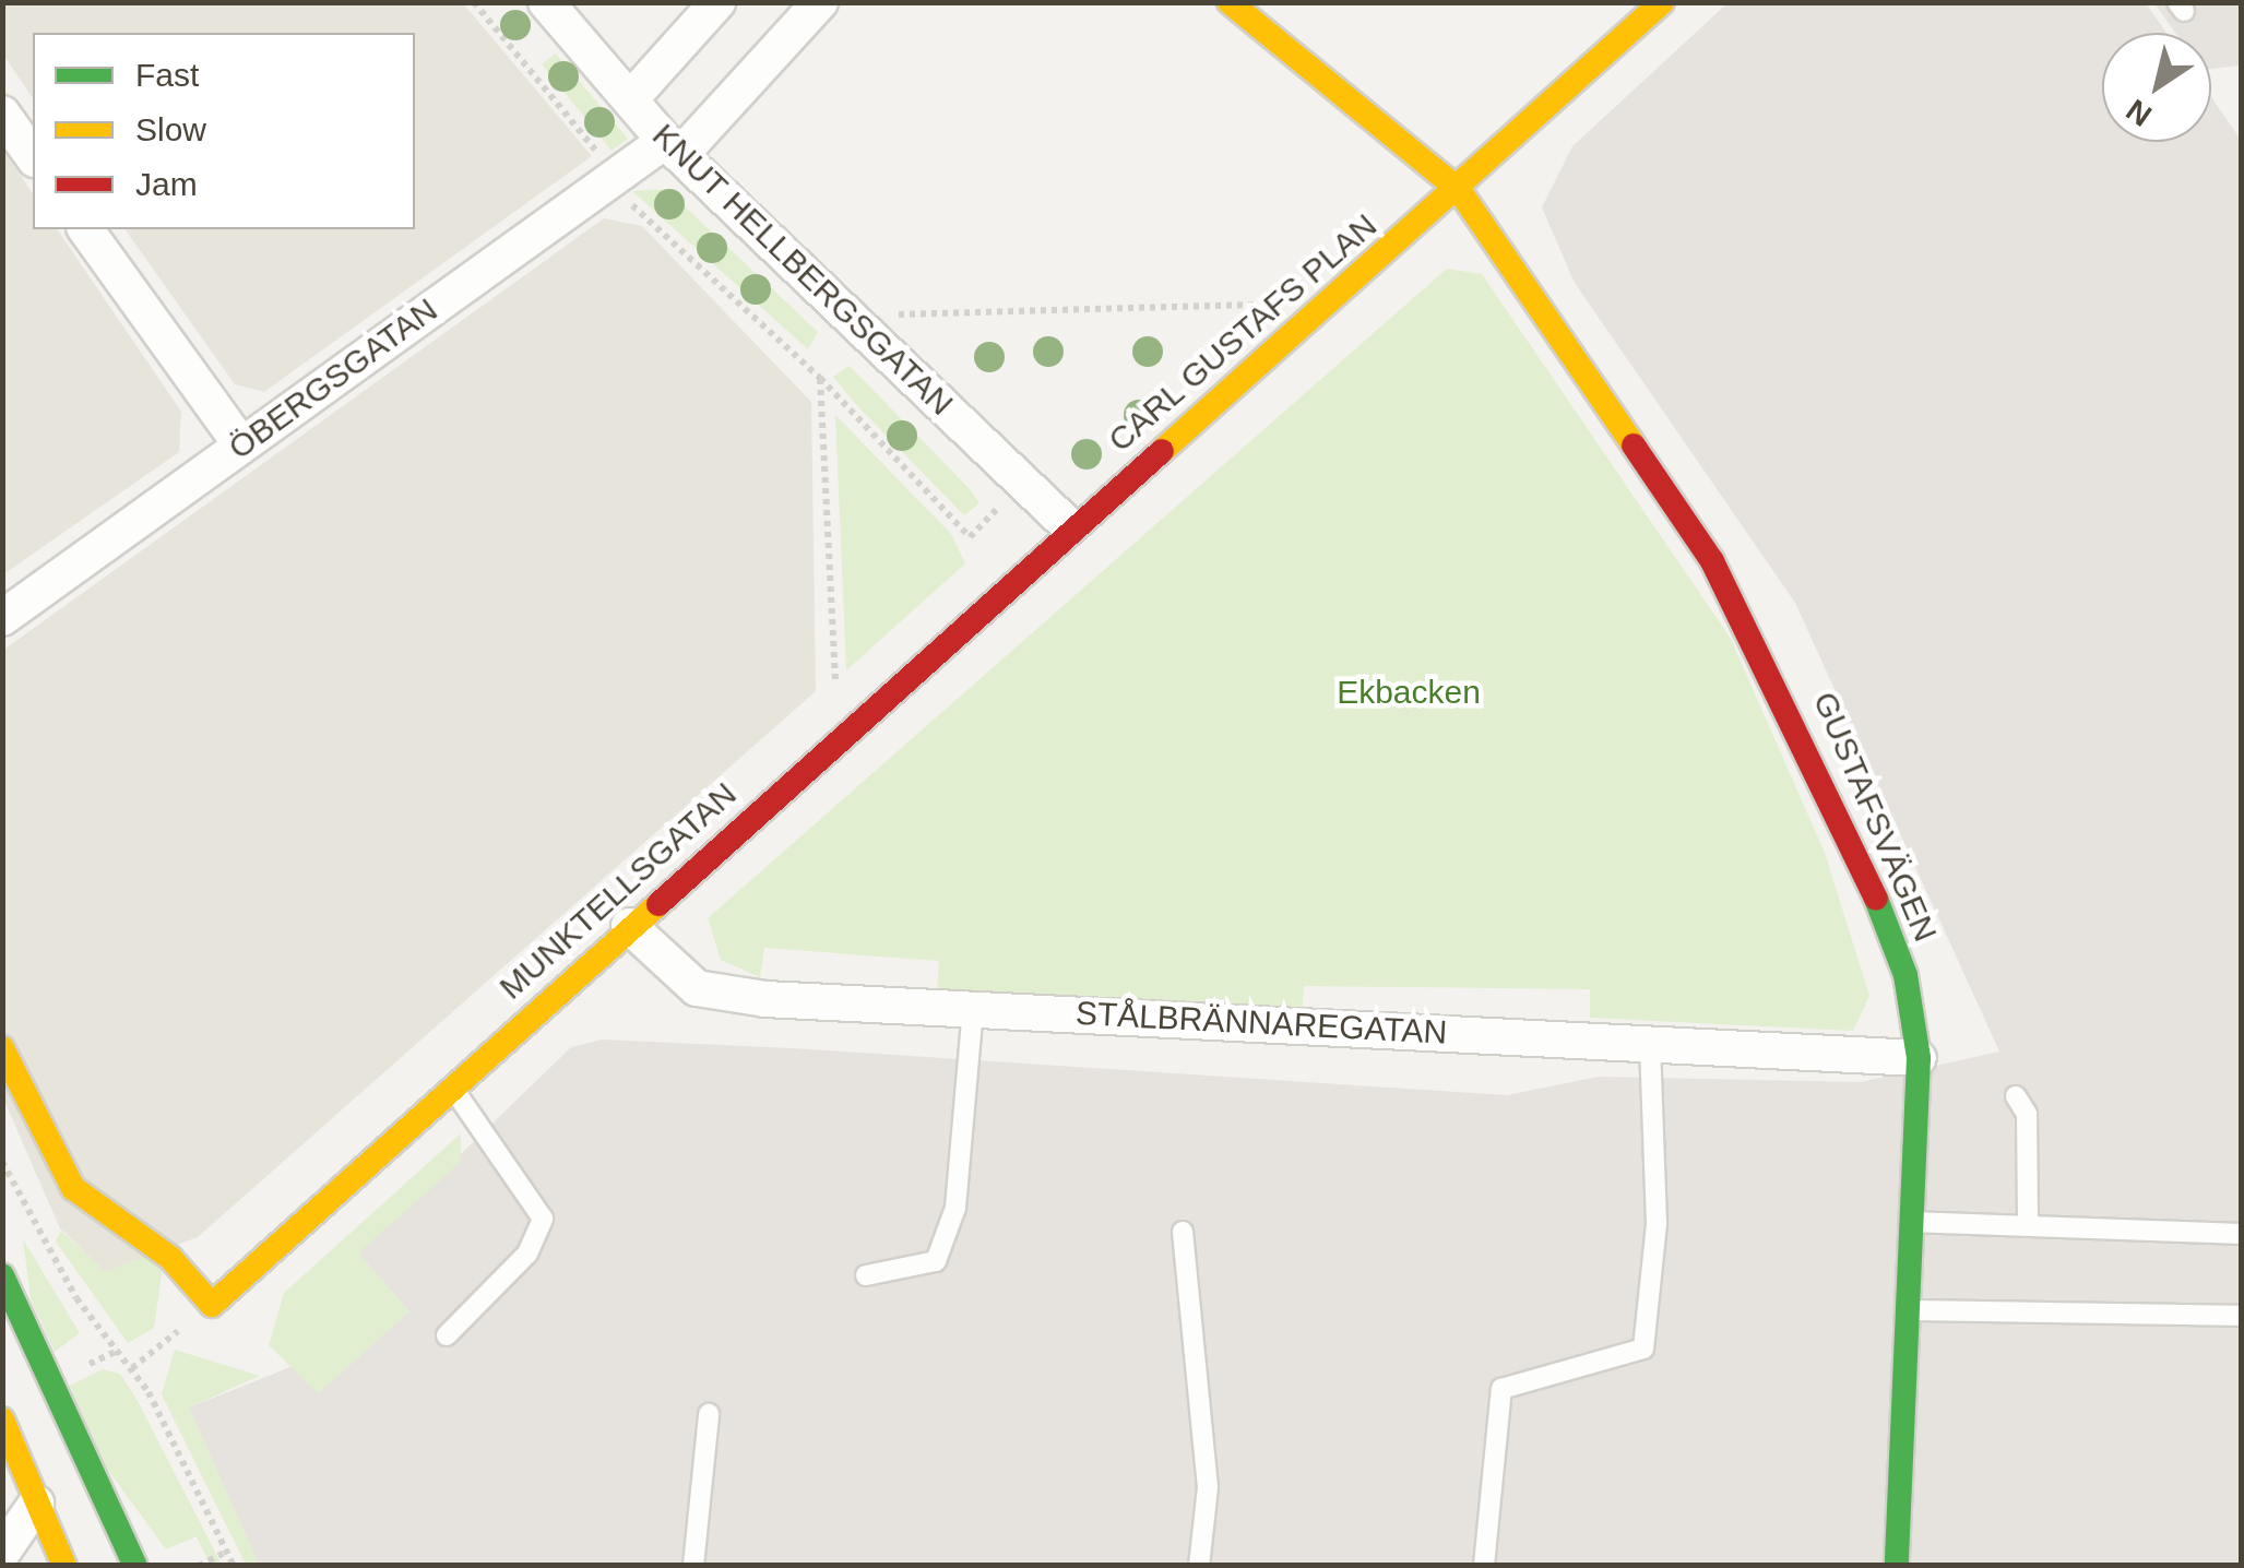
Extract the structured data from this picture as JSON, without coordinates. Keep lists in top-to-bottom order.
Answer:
{
  "streets": {
    "street": [
      "KNUT HELLBERGSGATAN",
      "CARL GUSTAFS PLAN",
      "ÖBERGSGATAN",
      "GUSTAFSVÄGEN",
      "MUNKTELLSGATAN",
      "STÅLBRÄNNAREGATAN"
    ]
  },
  "crossings": [
    ["KNUT HELLBERGSGATAN", "CARL GUSTAFS PLAN"],
    ["KNUT HELLBERGSGATAN", "ÖBERGSGATAN"],
    ["KNUT HELLBERGSGATAN", "MUNKTELLSGATAN"],
    ["CARL GUSTAFS PLAN", "GUSTAFSVÄGEN"],
    ["CARL GUSTAFS PLAN", "MUNKTELLSGATAN"],
    ["GUSTAFSVÄGEN", "STÅLBRÄNNAREGATAN"],
    ["MUNKTELLSGATAN", "STÅLBRÄNNAREGATAN"]
  ],
  "parks": ["Ekbacken"],
  "legend": ["Fast", "Slow", "Jam"],
  "north": "bottom left"
}
